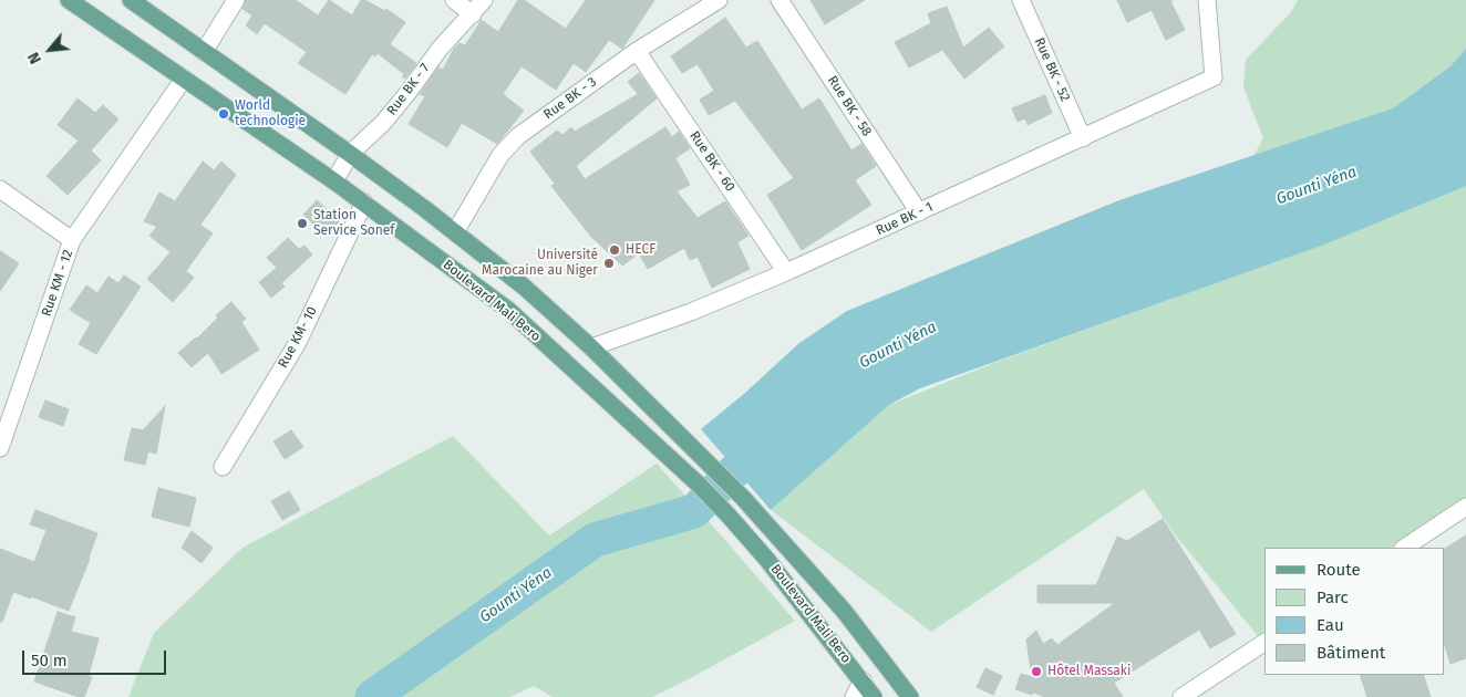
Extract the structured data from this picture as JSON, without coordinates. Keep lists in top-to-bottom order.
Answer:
{
  "streets": {
    "main road": ["Boulevard Mali Bero"],
    "street": [
      "Rue BK - 52",
      "Rue BK - 7",
      "Rue BK - 3",
      "Rue BK - 58",
      "Rue BK - 60",
      "Rue BK - 1",
      "Rue KM - 12",
      "Rue KM- 10"
    ]
  },
  "crossings": [
    ["Rue BK - 52", "Rue BK - 1"],
    ["Rue BK - 7", "Boulevard Mali Bero"],
    ["Rue BK - 3", "Rue BK - 60"],
    ["Rue BK - 3", "Boulevard Mali Bero"],
    ["Rue BK - 58", "Rue BK - 1"],
    ["Rue BK - 60", "Rue BK - 1"],
    ["Rue BK - 1", "Boulevard Mali Bero"],
    ["Rue KM - 12", "Boulevard Mali Bero"],
    ["Boulevard Mali Bero", "Rue KM- 10"]
  ],
  "water": ["Gounti Yéna"],
  "places": [
    "World technologie",
    "Station Service Sonef",
    "HECF",
    "Université Marocaine au Niger",
    "Hôtel Massaki"
  ],
  "legend": [
    "Route",
    "Parc",
    "Eau",
    "Bâtiment"
  ],
  "scale_bar": "50 m",
  "north": "bottom left"
}
